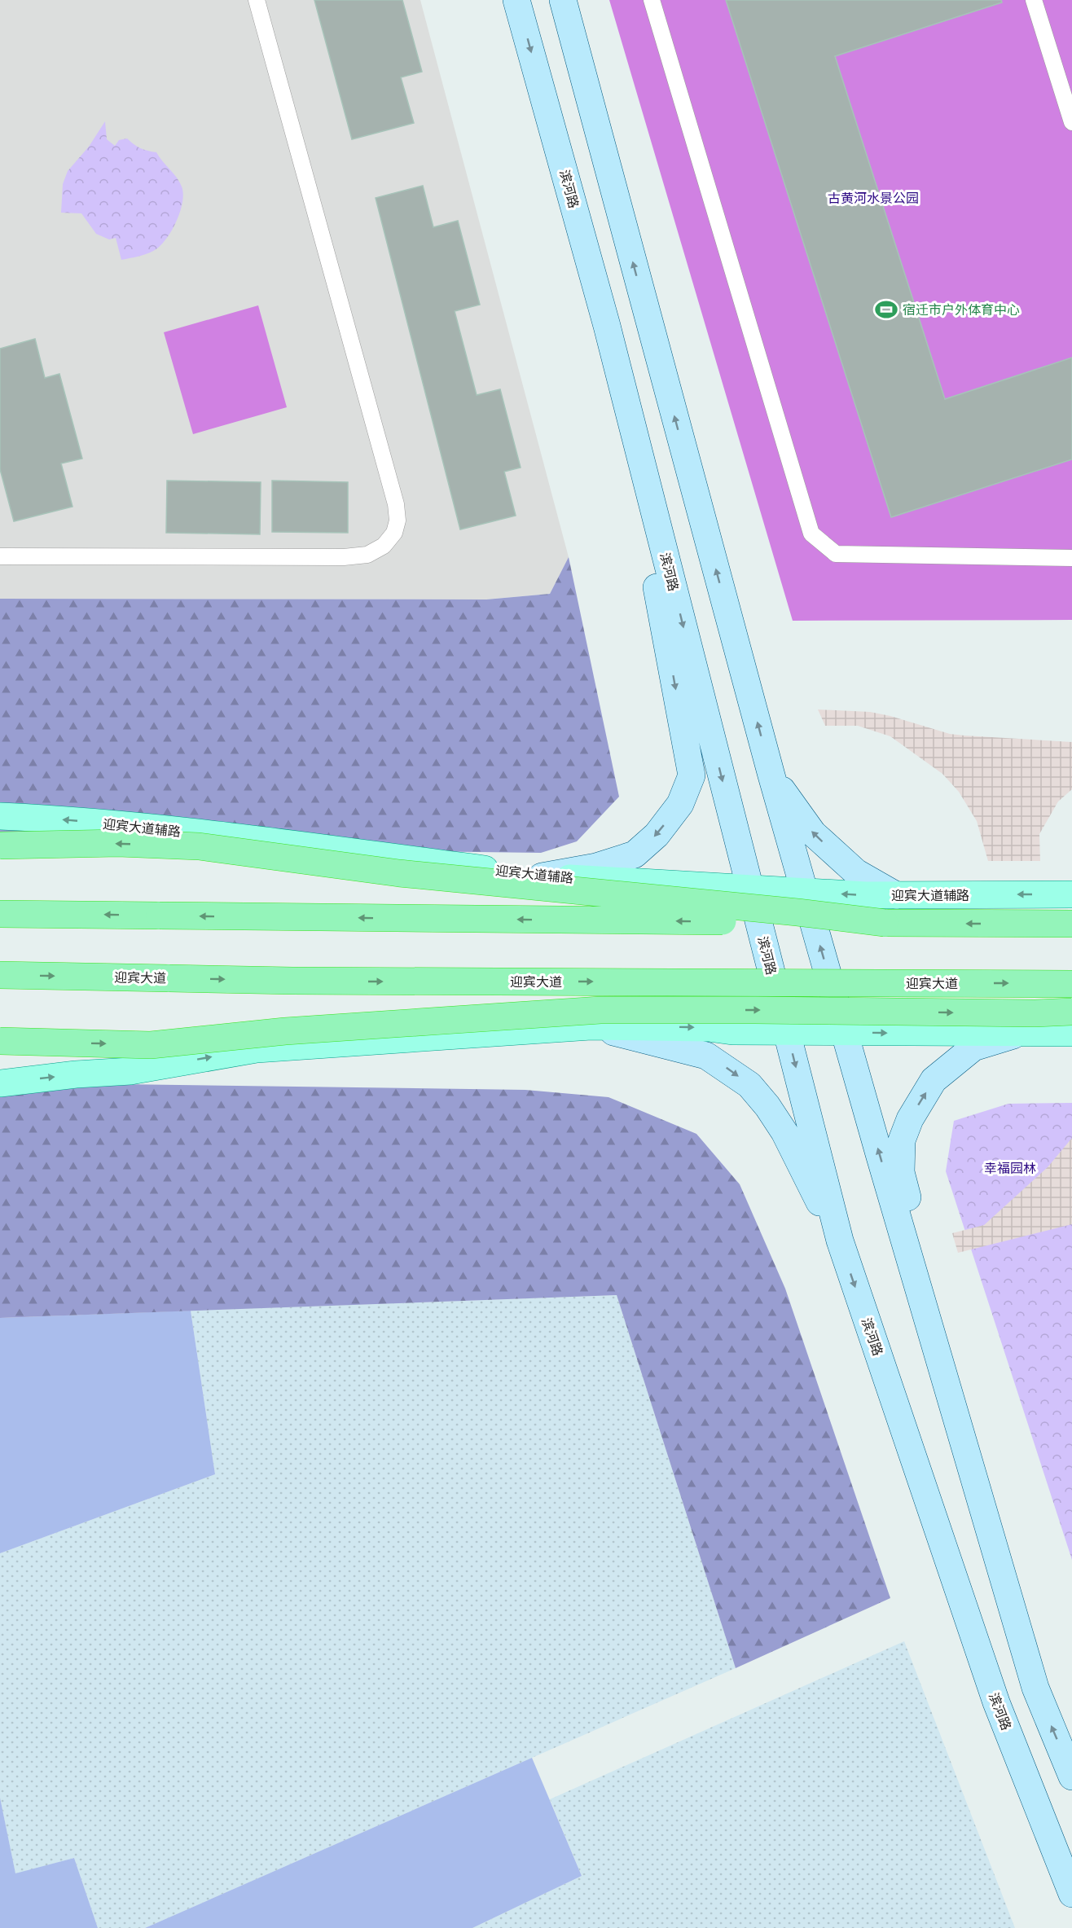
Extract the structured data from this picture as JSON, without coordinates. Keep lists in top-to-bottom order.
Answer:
{
  "streets": {
    "highway": ["迎宾大道"],
    "main road": ["滨河路", "迎宾大道辅路"]
  },
  "crossings": [
    ["滨河路", "迎宾大道辅路"]
  ],
  "parks": ["古黄河水景公园", "幸福园林"],
  "places": {
    "sports": ["宿迁市户外体育中心"]
  }
}
